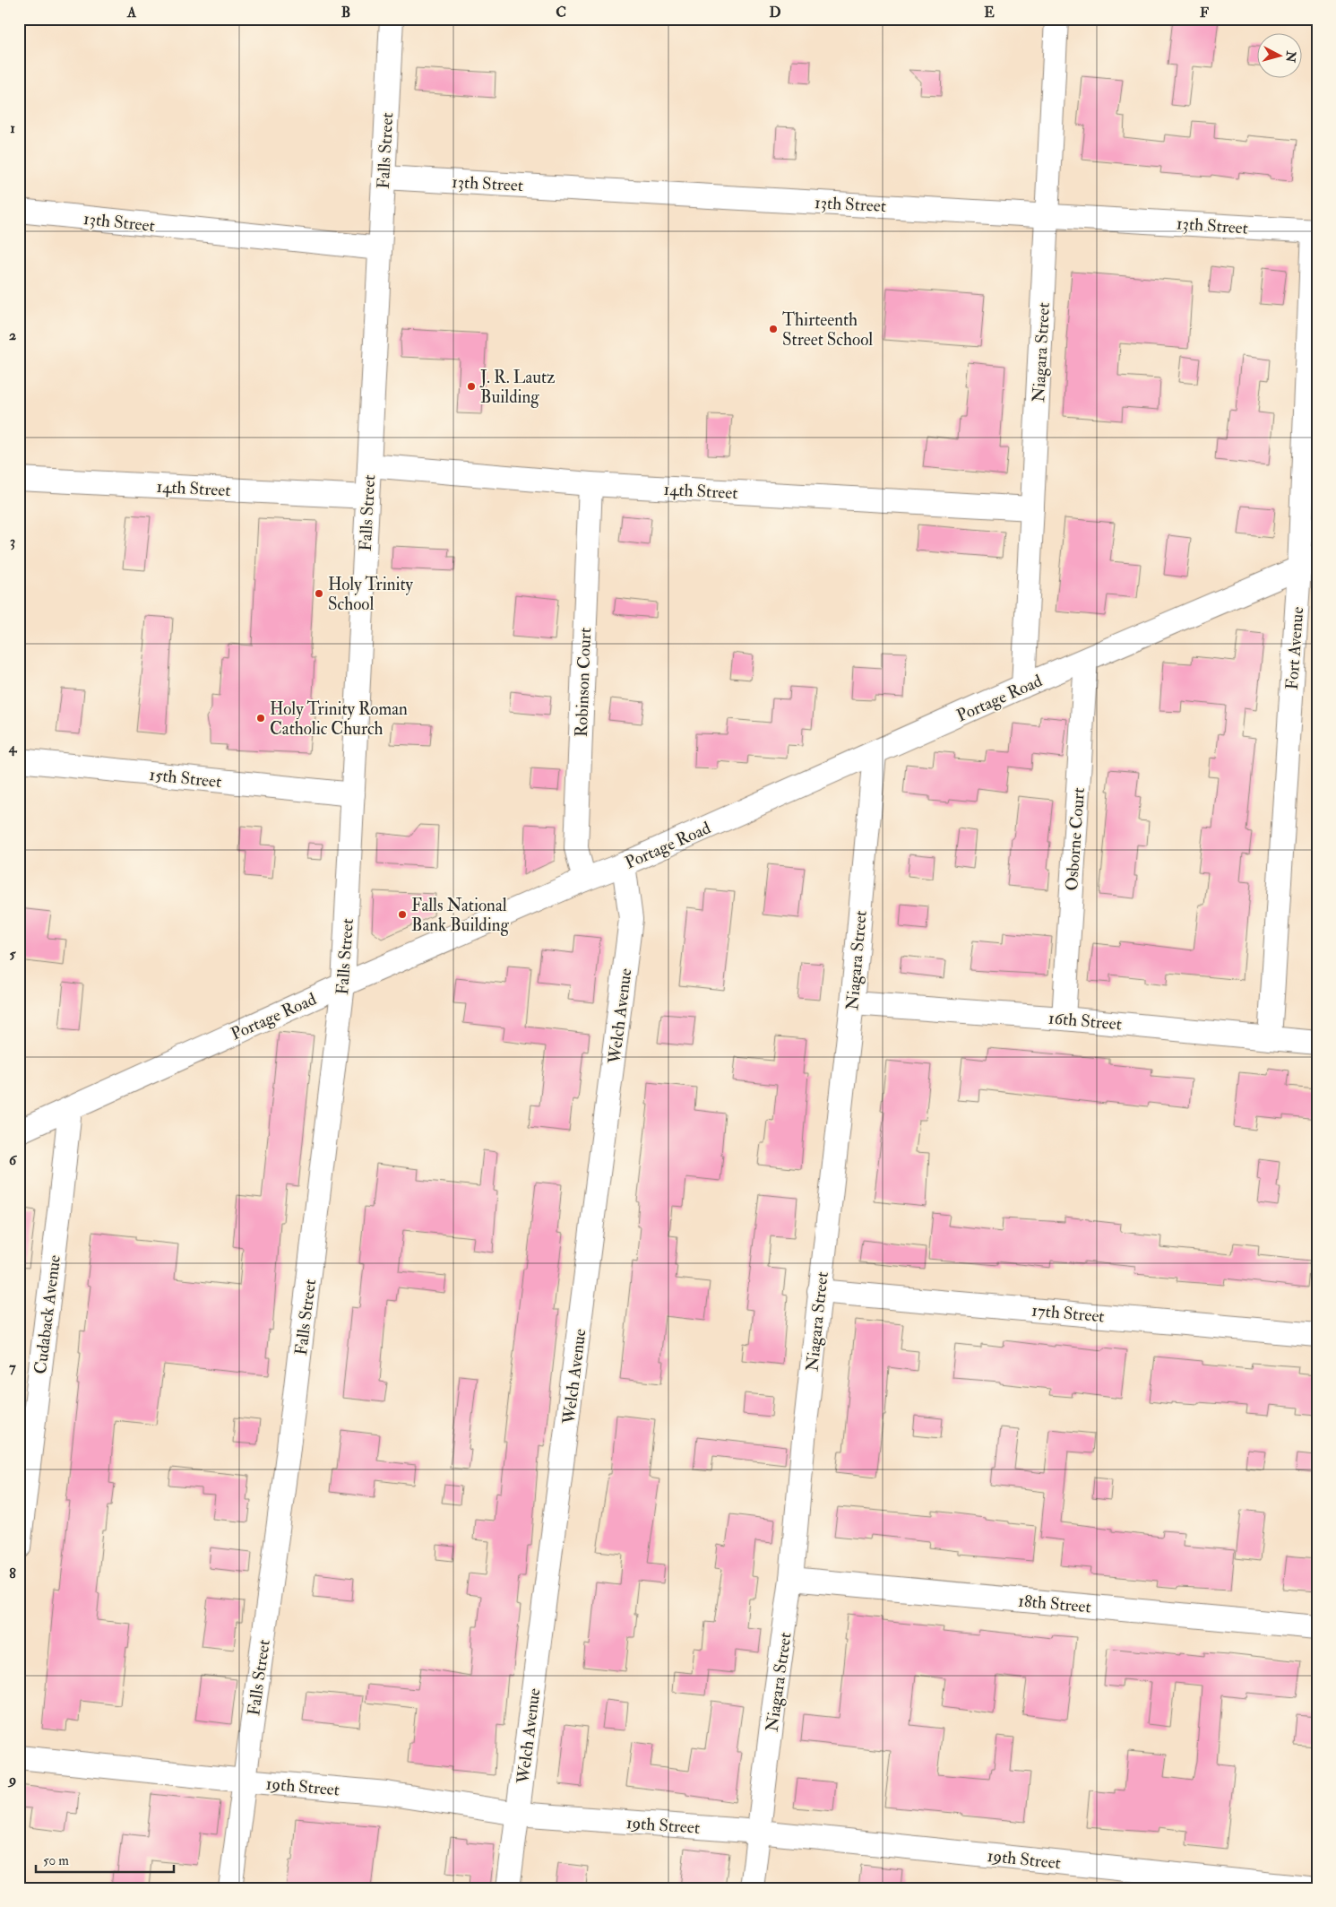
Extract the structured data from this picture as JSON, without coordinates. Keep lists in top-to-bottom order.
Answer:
{
  "streets": {
    "street": [
      "Falls Street",
      "13th Street",
      "Niagara Street",
      "14th Street",
      "Fort Avenue",
      "Robinson Court",
      "Portage Road",
      "15th Street",
      "Osborne Court",
      "Welch Avenue",
      "16th Street",
      "17th Street",
      "Cudaback Avenue",
      "18th Street",
      "19th Street"
    ]
  },
  "crossings": [
    ["Falls Street", "13th Street"],
    ["Falls Street", "14th Street"],
    ["Falls Street", "Portage Road"],
    ["Falls Street", "15th Street"],
    ["Falls Street", "19th Street"],
    ["13th Street", "Niagara Street"],
    ["13th Street", "Fort Avenue"],
    ["Niagara Street", "14th Street"],
    ["Niagara Street", "Portage Road"],
    ["Niagara Street", "16th Street"],
    ["Niagara Street", "17th Street"],
    ["Niagara Street", "18th Street"],
    ["Niagara Street", "19th Street"],
    ["14th Street", "Robinson Court"],
    ["Fort Avenue", "Portage Road"],
    ["Fort Avenue", "16th Street"],
    ["Robinson Court", "Portage Road"],
    ["Portage Road", "Osborne Court"],
    ["Portage Road", "Welch Avenue"],
    ["Portage Road", "Cudaback Avenue"],
    ["Osborne Court", "16th Street"],
    ["Welch Avenue", "19th Street"]
  ],
  "places": [
    "Thirteenth Street School",
    "J. R. Lautz Building",
    "Holy Trinity School",
    "Holy Trinity Roman Catholic Church",
    "Falls National Bank Building"
  ],
  "scale_bar": "50 m",
  "north": "right",
  "grid": {
    "columns": [
      "A",
      "B",
      "C",
      "D",
      "E",
      "F"
    ],
    "rows": [
      "1",
      "2",
      "3",
      "4",
      "5",
      "6",
      "7",
      "8",
      "9"
    ]
  }
}
